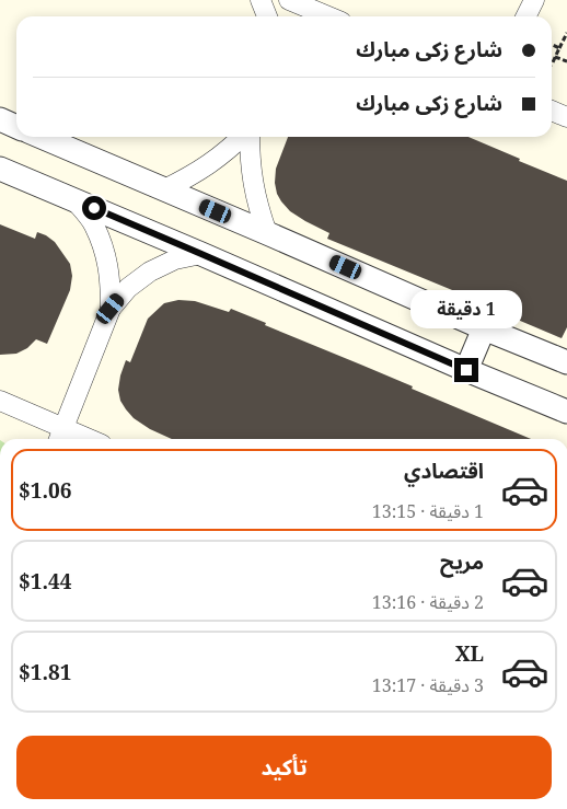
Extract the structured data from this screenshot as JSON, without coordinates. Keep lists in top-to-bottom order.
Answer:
{
  "page": {
    "banner": ["شارع زكى مبارك", "شارع زكى مبارك"],
    "bubble": "1 دقيقة",
    "list": [
      {
        "name": "اقتصادي",
        "note": "1 دقيقة · 13:15",
        "value": "$1.06"
      },
      {
        "name": "مريح",
        "note": "2 دقيقة · 13:16",
        "value": "$1.44"
      },
      {
        "name": "XL",
        "note": "3 دقيقة · 13:17",
        "value": "$1.81"
      }
    ],
    "buttons": "تأكيد"
  }
}
